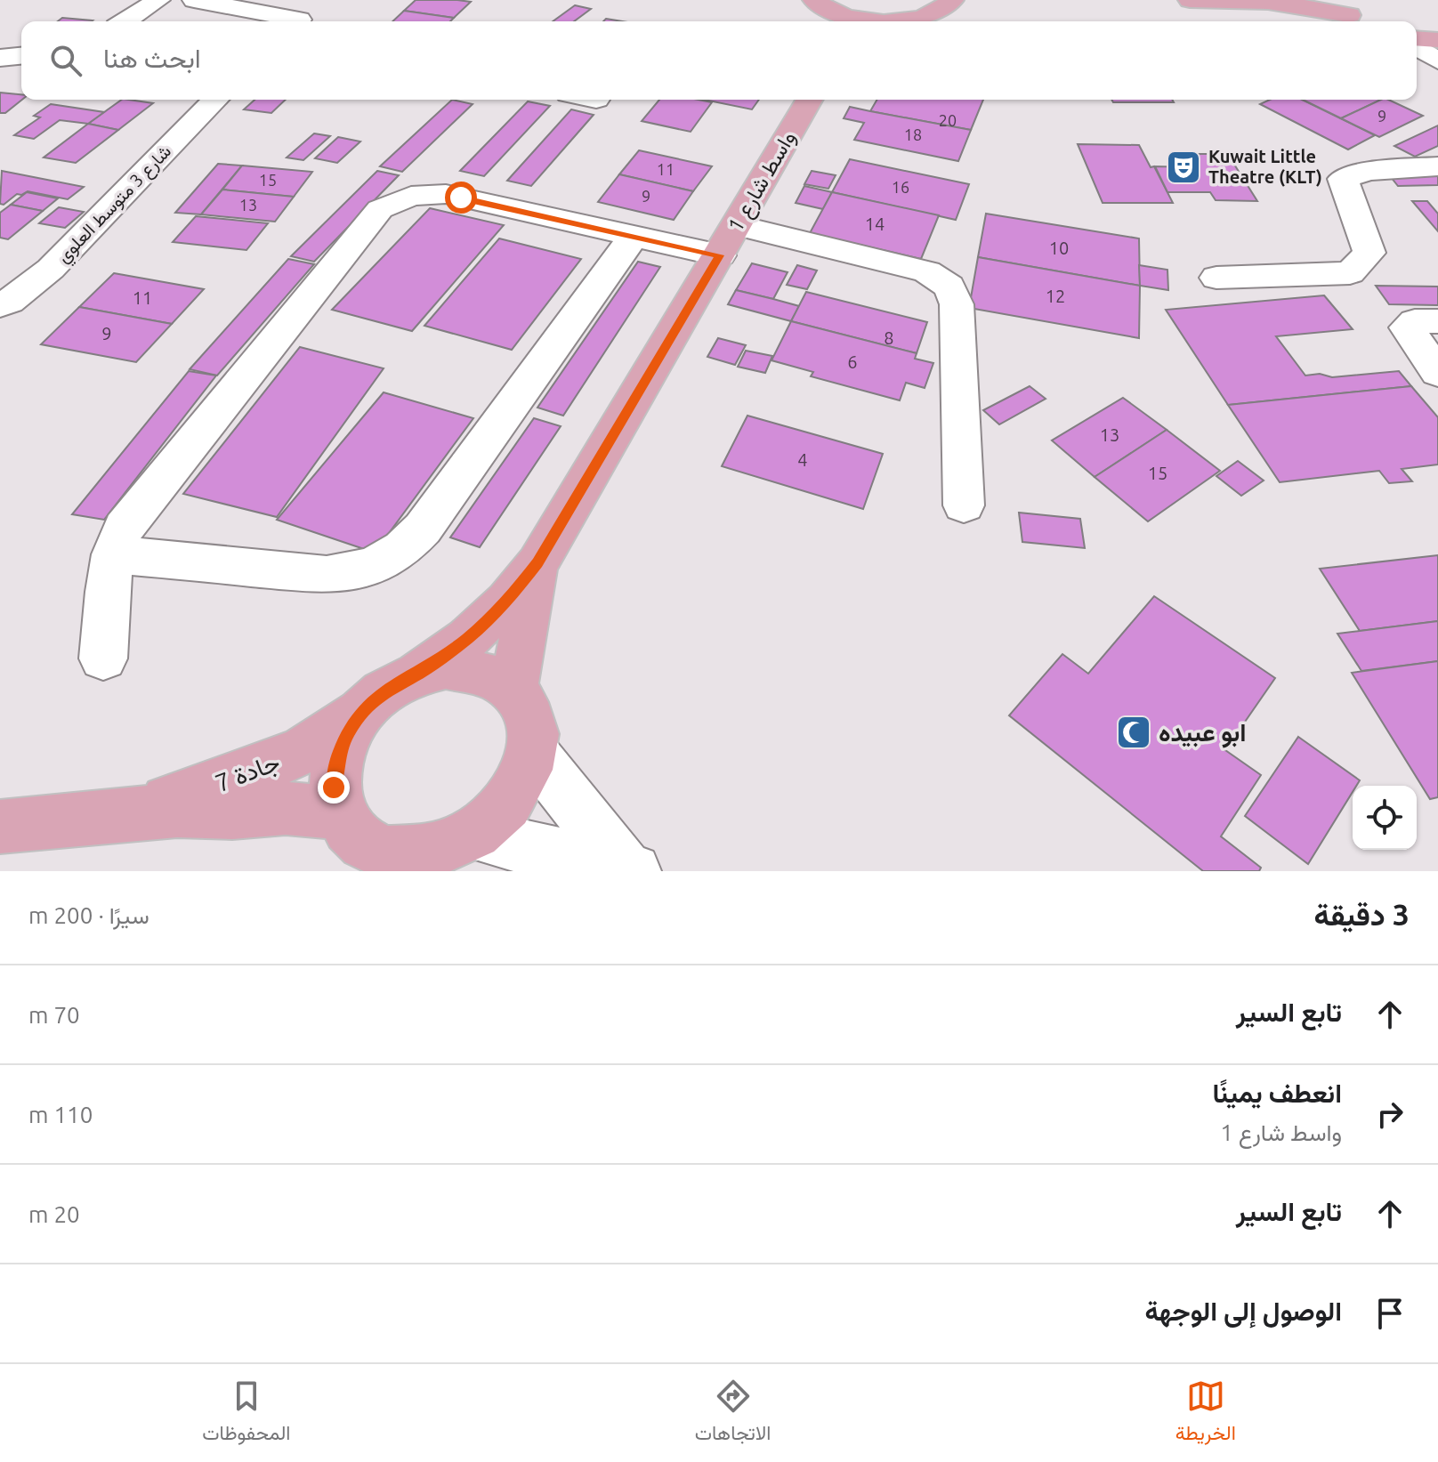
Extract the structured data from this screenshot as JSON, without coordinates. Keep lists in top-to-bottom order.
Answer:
{
  "streets": {
    "main road": ["واسط شارع 1", "جادة 7"],
    "street": ["شارع 3 متوسط العلوي"]
  },
  "crossings": [
    ["واسط شارع 1", "جادة 7"]
  ],
  "places": {
    "theatre": ["Kuwait Little Theatre (KLT)"],
    "mosque": ["ابو عبيده"]
  },
  "house_numbers": [
    "9",
    "20",
    "18",
    "11",
    "15",
    "16",
    "9",
    "13",
    "14",
    "10",
    "12",
    "11",
    "9",
    "8",
    "6",
    "13",
    "4",
    "15"
  ],
  "page": {
    "search": "ابحث هنا",
    "heading": ["3 دقيقة", "سيرًا · 200 m"],
    "list": [
      ["تابع السير", "70 m"],
      ["انعطف يمينًا", "واسط شارع 1", "110 m"],
      ["تابع السير", "20 m"],
      "الوصول إلى الوجهة"
    ],
    "nav": ["الخريطة", "الاتجاهات", "المحفوظات"]
  }
}
